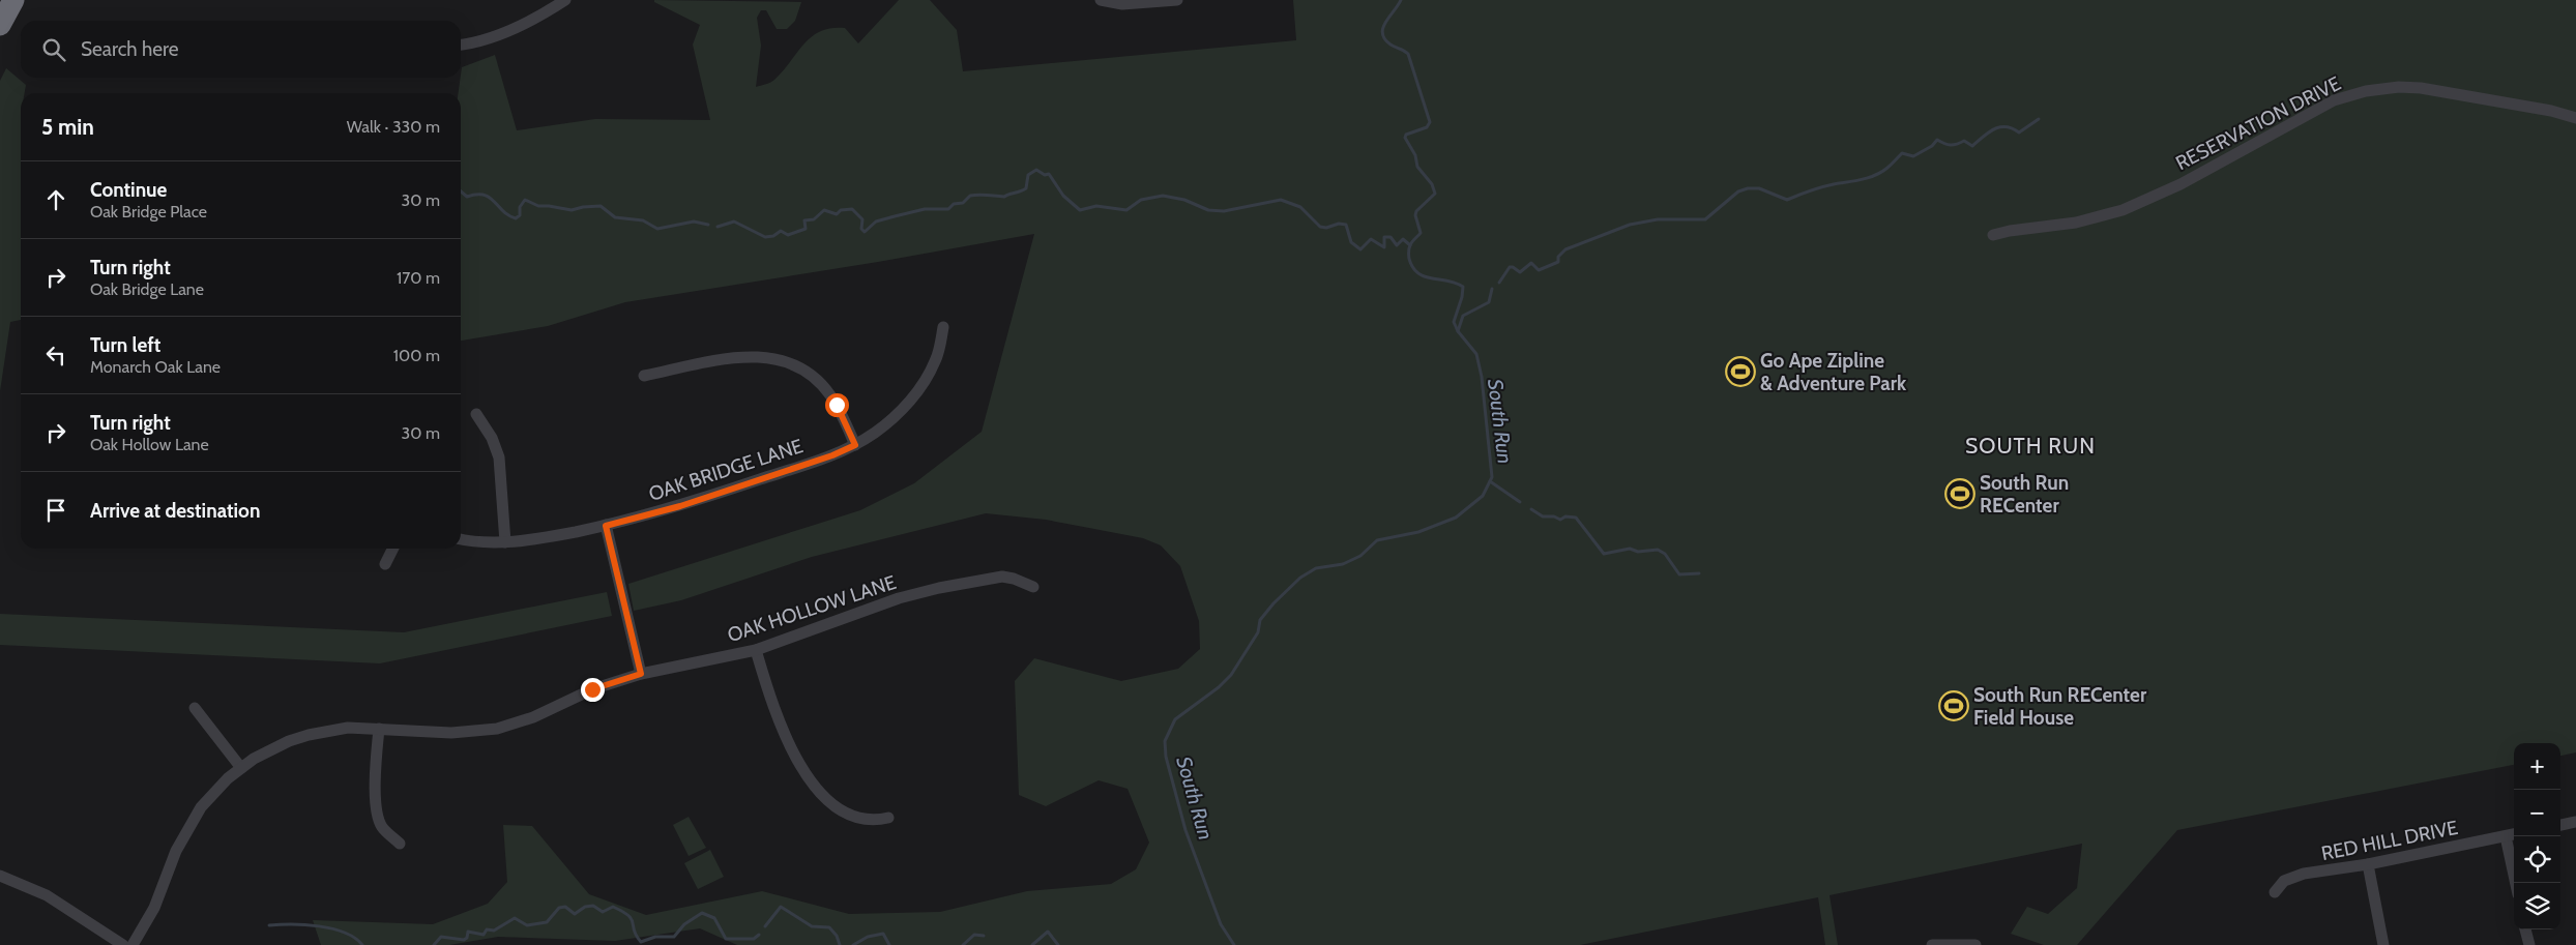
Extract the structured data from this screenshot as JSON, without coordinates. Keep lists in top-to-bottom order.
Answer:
{
  "streets": {
    "street": [
      "RESERVATION DRIVE",
      "OAK BRIDGE LANE",
      "OAK HOLLOW LANE",
      "RED HILL DRIVE"
    ]
  },
  "districts": ["SOUTH RUN"],
  "water": ["South Run"],
  "places": {
    "sports": ["Go Ape Zipline & Adventure Park", "South Run RECenter", "South Run RECenter Field House"]
  },
  "page": {
    "search": "Search here",
    "heading": ["5 min", "Walk · 330 m"],
    "list": [
      ["Continue", "Oak Bridge Place", "30 m"],
      ["Turn right", "Oak Bridge Lane", "170 m"],
      ["Turn left", "Monarch Oak Lane", "100 m"],
      ["Turn right", "Oak Hollow Lane", "30 m"],
      "Arrive at destination"
    ],
    "map_buttons": ["+", "−"]
  }
}
